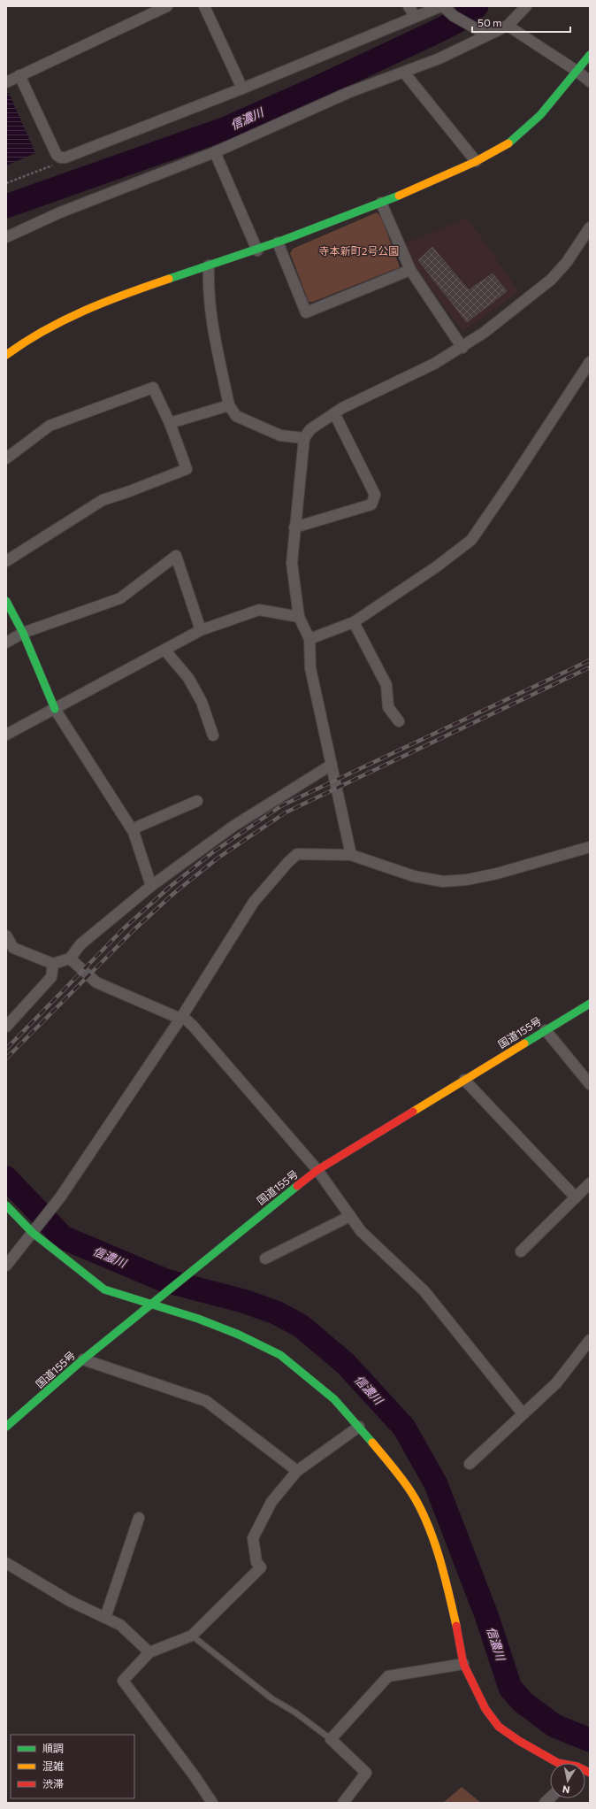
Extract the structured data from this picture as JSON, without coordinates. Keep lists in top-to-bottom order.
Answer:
{
  "streets": {
    "main road": ["国道155号"]
  },
  "water": ["信濃川"],
  "parks": ["寺本新町2号公園"],
  "legend": ["順調", "混雑", "渋滞"],
  "scale_bar": "50 m",
  "north": "bottom"
}
